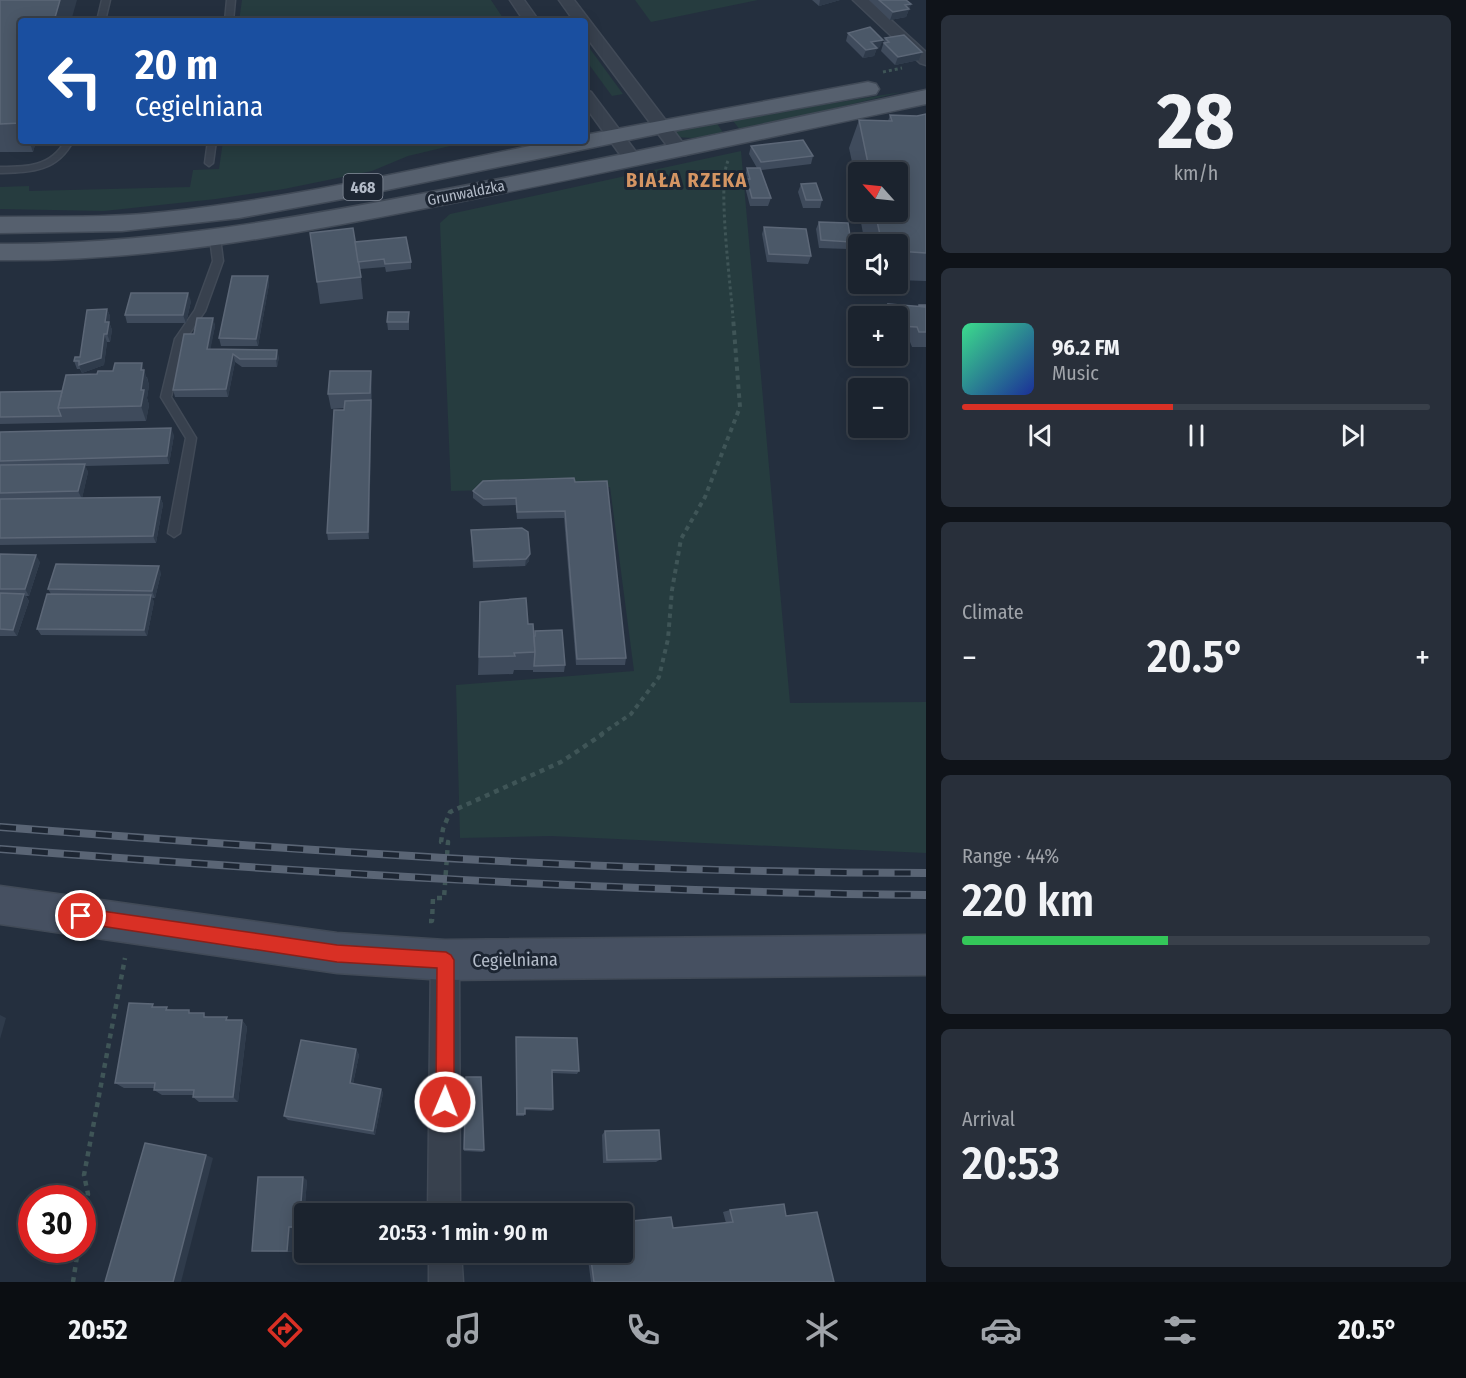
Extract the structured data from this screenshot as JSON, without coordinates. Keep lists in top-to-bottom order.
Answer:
{
  "streets": {
    "main road": ["468", "Grunwaldzka"],
    "street": ["Cegielniana"]
  },
  "districts": ["BIAŁA RZEKA"],
  "north": "top left",
  "page": {
    "tile": [
      ["28", "km/h"],
      "Climate",
      ["Range · 44%", "220 km"],
      ["Arrival", "20:53"]
    ],
    "turn": ["20 m", "Cegielniana"],
    "map_buttons": ["+", "−"],
    "song": ["96.2 FM", "Music"],
    "heat": ["−", "20.5°", "+"],
    "limit": "30",
    "trip": "20:53 · 1 min · 90 m",
    "tabs": ["20:52", "20.5°"]
  }
}
